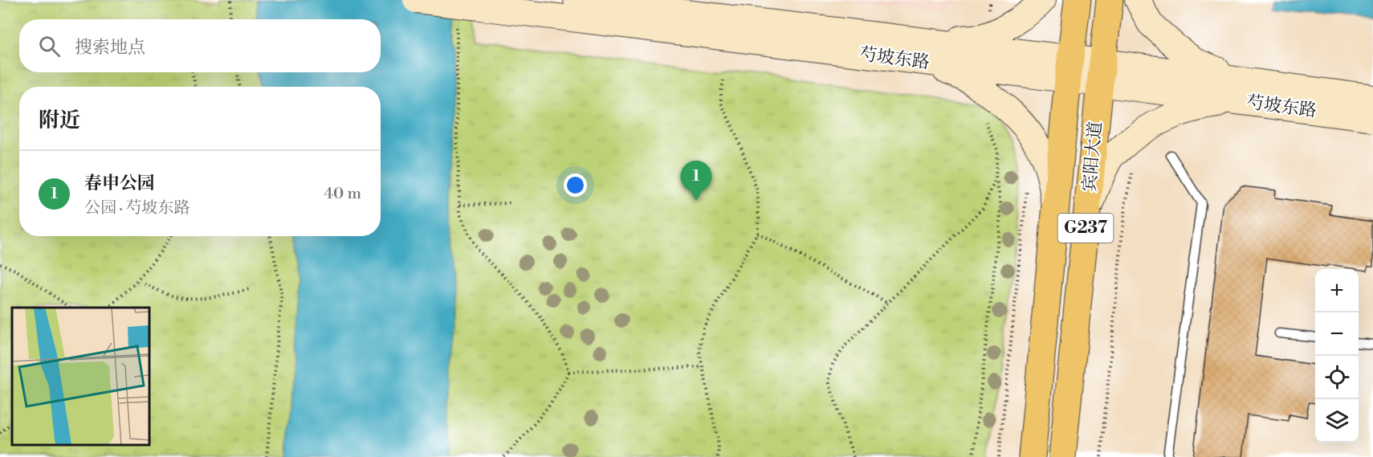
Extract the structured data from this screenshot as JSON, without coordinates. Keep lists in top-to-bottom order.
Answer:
{
  "streets": {
    "highway": ["宾阳大道", "G237"],
    "street": ["芍坡东路"]
  },
  "crossings": [
    ["芍坡东路", "宾阳大道"]
  ],
  "page": {
    "search": "搜索地点",
    "heading": "附近",
    "list": [
      {
        "mark": "1",
        "name": "春申公园",
        "note": "公园 · 芍坡东路",
        "value": "40 m"
      }
    ],
    "pins": "1",
    "map_buttons": ["+", "−"]
  }
}
